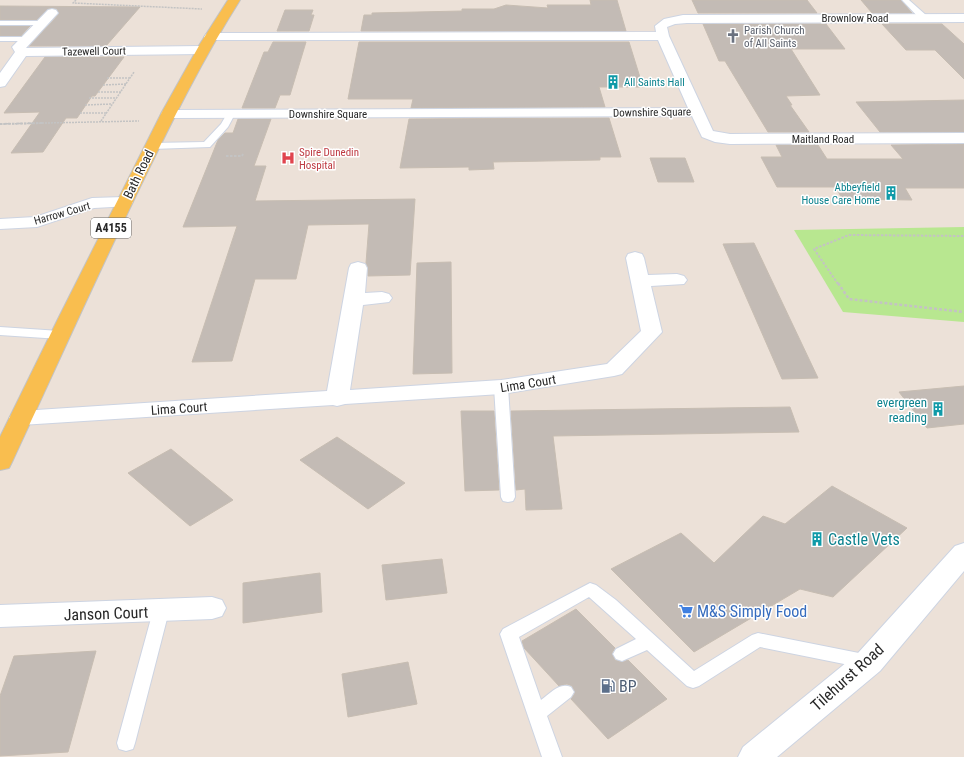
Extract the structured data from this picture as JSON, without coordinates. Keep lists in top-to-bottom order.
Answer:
{
  "streets": {
    "main road": ["Bath Road", "A4155"],
    "street": [
      "Brownlow Road",
      "Tazewell Court",
      "Downshire Square",
      "Maitland Road",
      "Harrow Court",
      "Lima Court",
      "Janson Court",
      "Tilehurst Road"
    ]
  },
  "crossings": [
    ["Brownlow Road", "Downshire Square"],
    ["Tazewell Court", "Bath Road"],
    ["Downshire Square", "Maitland Road"],
    ["Downshire Square", "Bath Road"],
    ["Bath Road", "Harrow Court"],
    ["Bath Road", "Lima Court"]
  ],
  "places": {
    "church": ["Parish Church of All Saints"],
    "building": [
      "All Saints Hall",
      "Abbeyfield House Care Home",
      "evergreen reading",
      "Castle Vets"
    ],
    "hospital": ["Spire Dunedin Hospital"],
    "supermarket": ["M&S Simply Food"],
    "fuel station": ["BP"]
  }
}
